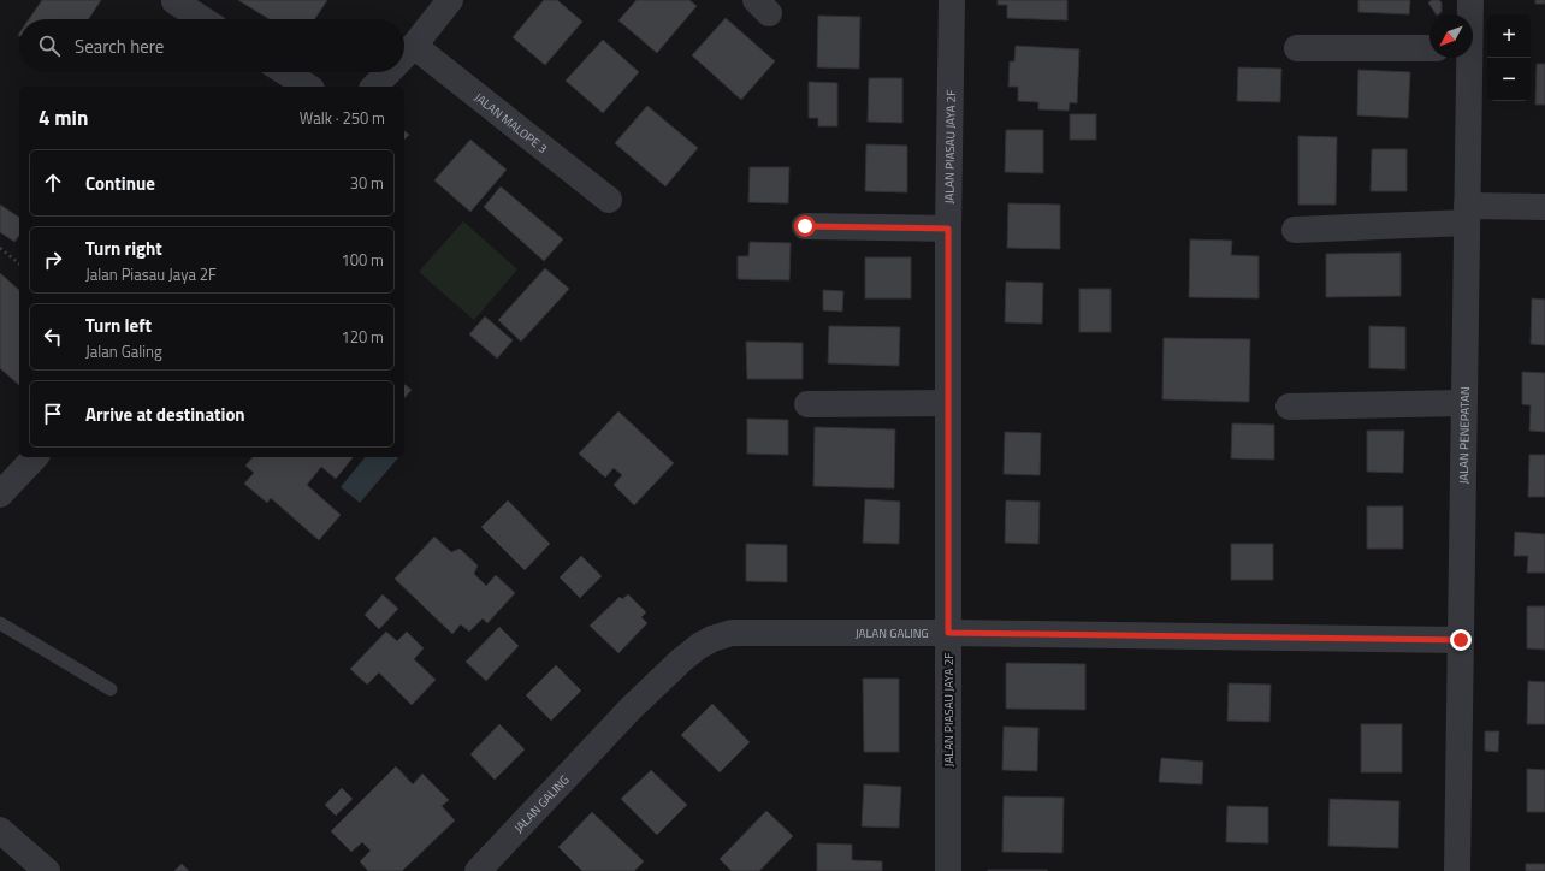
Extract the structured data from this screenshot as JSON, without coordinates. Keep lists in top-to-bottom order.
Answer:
{
  "streets": {
    "street": [
      "JALAN MALOPE 3",
      "JALAN PIASAU JAYA 2F",
      "JALAN PENEPATAN",
      "JALAN GALING"
    ]
  },
  "crossings": [
    ["JALAN PIASAU JAYA 2F", "JALAN GALING"],
    ["JALAN PENEPATAN", "JALAN GALING"]
  ],
  "north": "bottom left",
  "page": {
    "map_buttons": ["+", "−"],
    "search": "Search here",
    "heading": ["4 min", "Walk · 250 m"],
    "list": [
      ["Continue", "30 m"],
      ["Turn right", "Jalan Piasau Jaya 2F", "100 m"],
      ["Turn left", "Jalan Galing", "120 m"],
      "Arrive at destination"
    ]
  }
}
